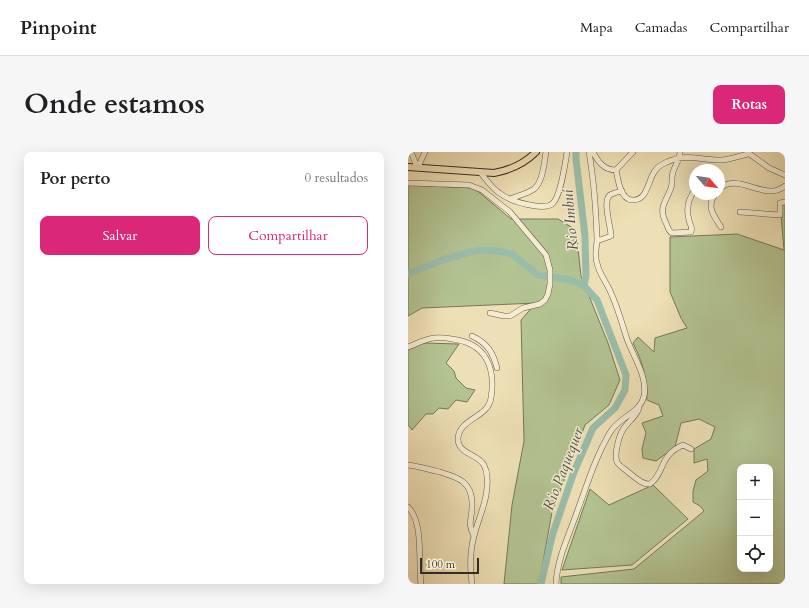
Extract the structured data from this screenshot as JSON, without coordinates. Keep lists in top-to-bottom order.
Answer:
{
  "water": ["Rio Imbuí", "Rio Paquequer"],
  "scale_bar": "100 m",
  "north": "bottom right",
  "page": {
    "header": "Pinpoint",
    "nav": ["Mapa", "Camadas", "Compartilhar"],
    "title": "Onde estamos",
    "buttons": [
      "Rotas",
      ["Salvar", "Compartilhar"]
    ],
    "heading": ["Por perto", "0 resultados"],
    "map_buttons": ["+", "−"],
    "scale": "100 m"
  }
}
